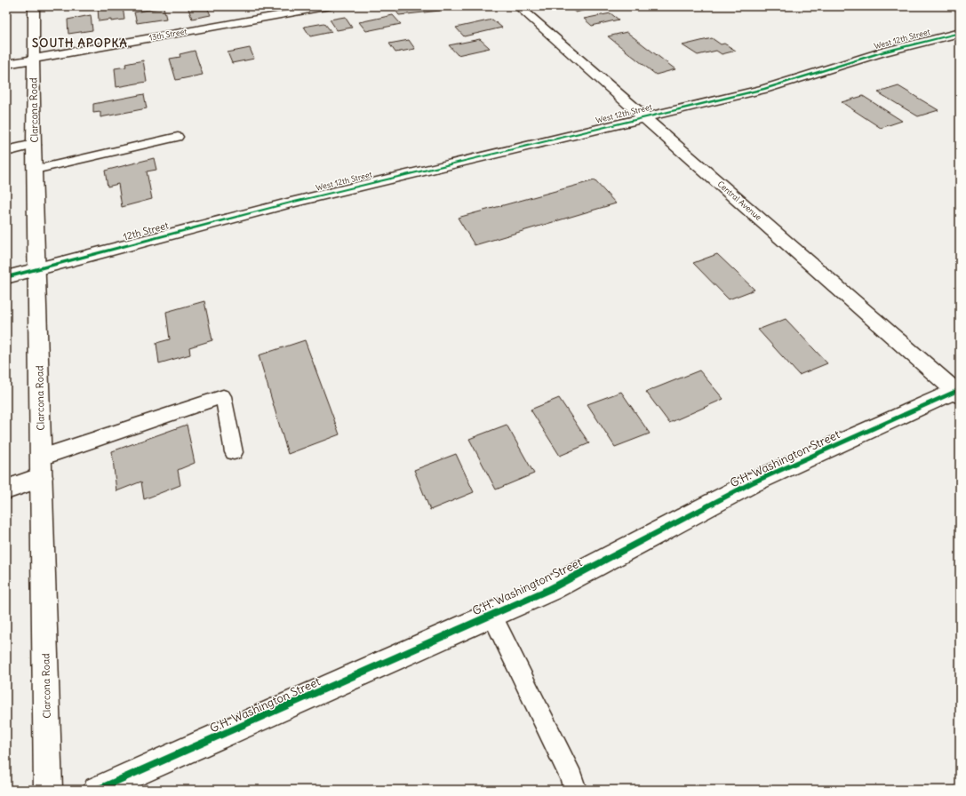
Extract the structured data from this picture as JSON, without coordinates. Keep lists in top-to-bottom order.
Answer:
{
  "streets": {
    "street": [
      "13th Street",
      "West 12th Street",
      "Clarcona Road",
      "Central Avenue",
      "12th Street",
      "G.H. Washington Street"
    ]
  },
  "crossings": [
    ["13th Street", "Clarcona Road"],
    ["West 12th Street", "Central Avenue"],
    ["West 12th Street", "12th Street"],
    ["Clarcona Road", "12th Street"],
    ["Central Avenue", "G.H. Washington Street"]
  ],
  "districts": ["SOUTH APOPKA"]
}
